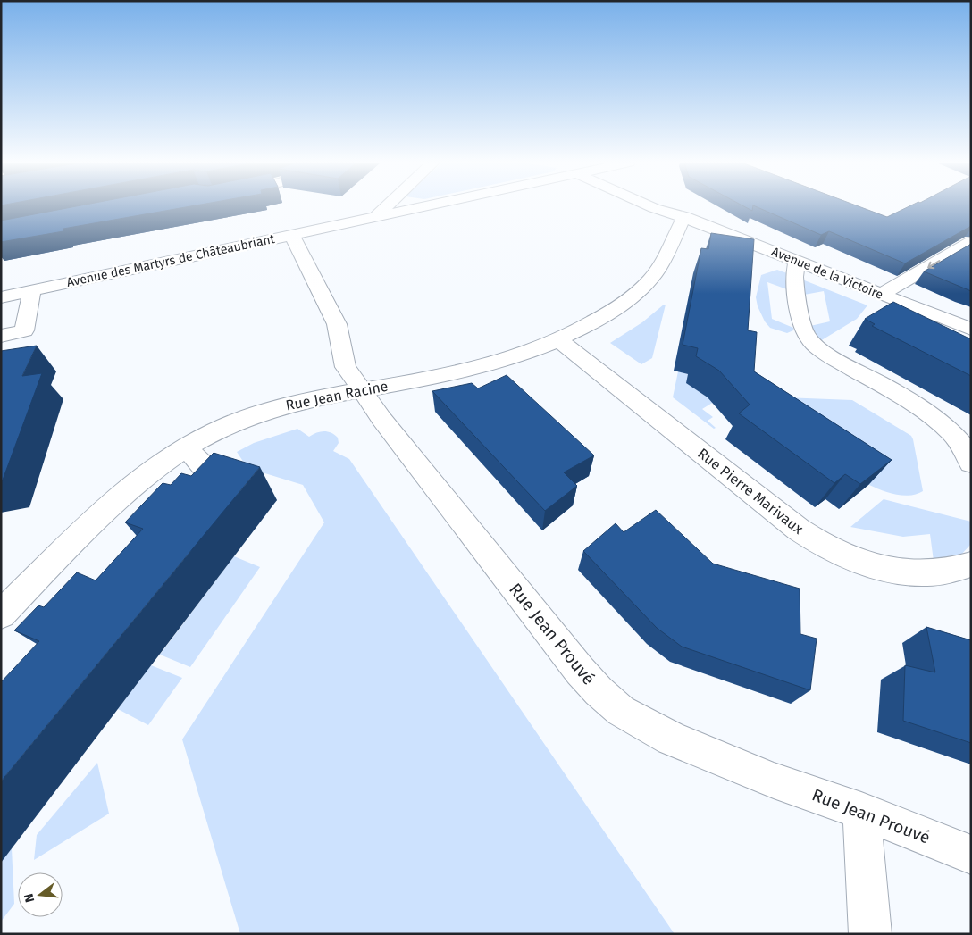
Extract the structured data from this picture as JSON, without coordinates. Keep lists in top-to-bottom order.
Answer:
{
  "streets": {
    "street": [
      "Avenue des Martyrs de Châteaubriant",
      "Avenue de la Victoire",
      "Rue Jean Racine",
      "Rue Pierre Marivaux",
      "Rue Jean Prouvé"
    ]
  },
  "crossings": [
    ["Avenue des Martyrs de Châteaubriant", "Rue Jean Prouvé"],
    ["Avenue de la Victoire", "Rue Jean Racine"],
    ["Rue Jean Racine", "Rue Pierre Marivaux"],
    ["Rue Jean Racine", "Rue Jean Prouvé"]
  ],
  "north": "left"
}
